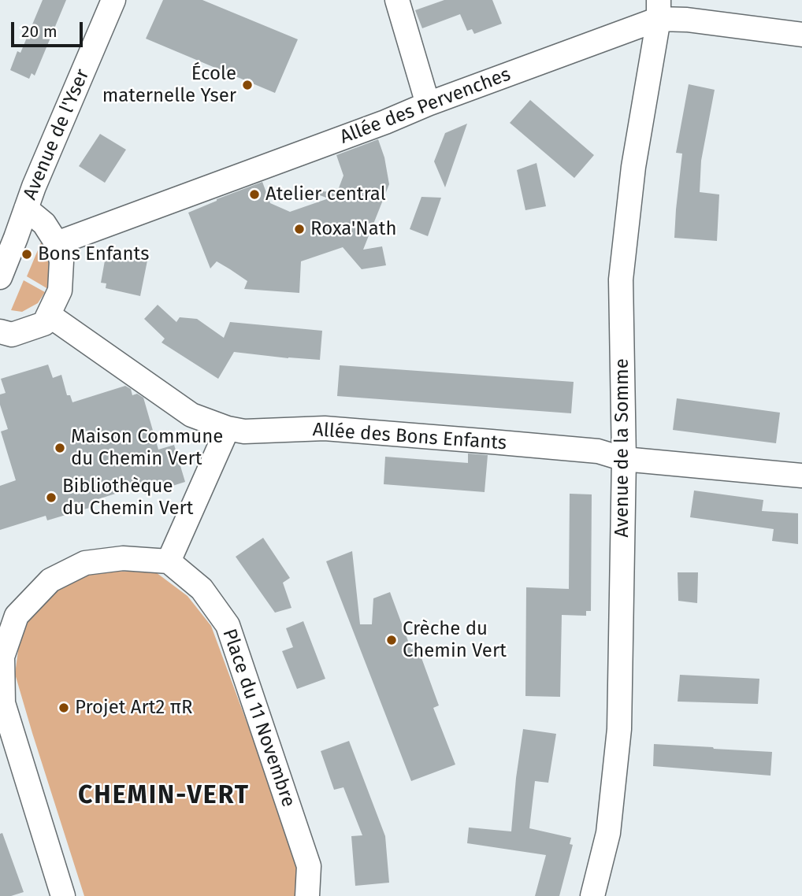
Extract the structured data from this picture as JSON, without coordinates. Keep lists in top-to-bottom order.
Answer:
{
  "streets": {
    "street": [
      "Allée des Pervenches",
      "Avenue de l'Yser",
      "Allée des Bons Enfants",
      "Avenue de la Somme",
      "Place du 11 Novembre"
    ]
  },
  "crossings": [
    ["Allée des Pervenches", "Avenue de l'Yser"],
    ["Allée des Pervenches", "Avenue de la Somme"],
    ["Avenue de l'Yser", "Allée des Bons Enfants"],
    ["Allée des Bons Enfants", "Avenue de la Somme"]
  ],
  "districts": ["CHEMIN-VERT"],
  "places": [
    "École maternelle Yser",
    "Atelier central",
    "Roxa'Nath",
    "Bons Enfants",
    "Maison Commune du Chemin Vert",
    "Bibliothèque du Chemin Vert",
    "Crèche du Chemin Vert",
    "Projet Art2 πR"
  ],
  "scale_bar": "20 m"
}
